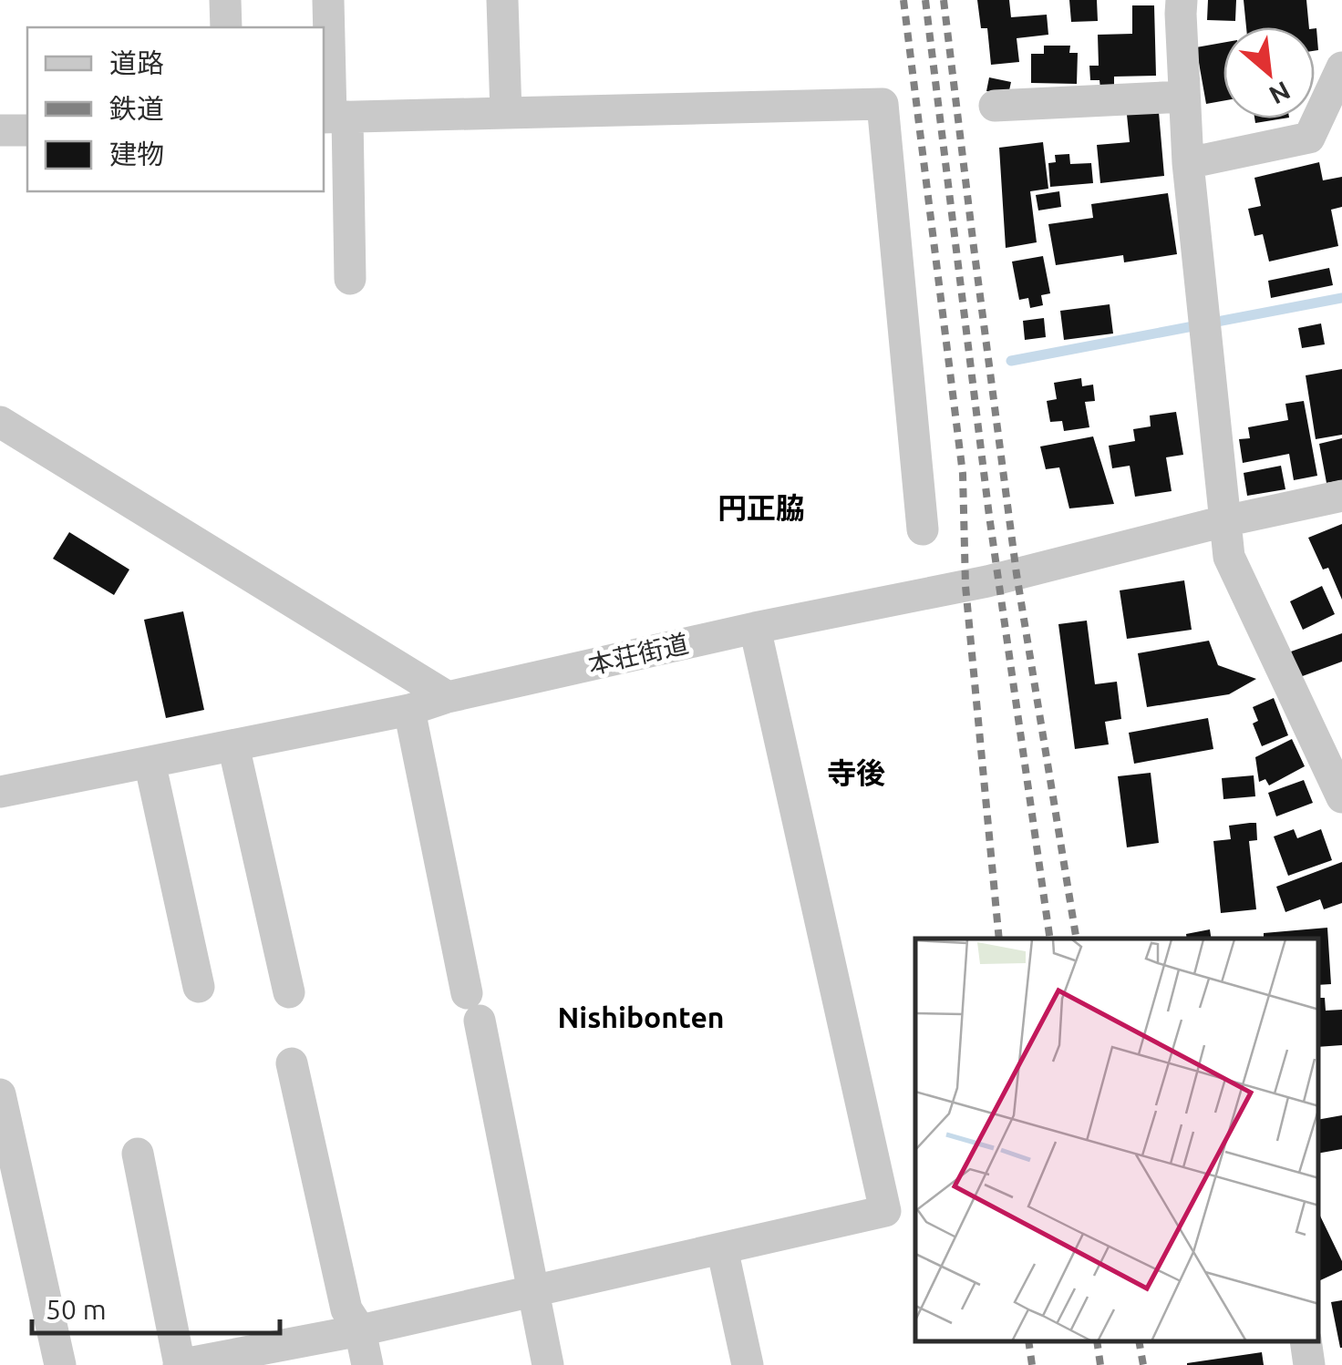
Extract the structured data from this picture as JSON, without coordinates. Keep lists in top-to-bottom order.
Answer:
{
  "streets": {
    "street": ["本荘街道"]
  },
  "districts": ["円正脇", "寺後", "Nishibonten"],
  "legend": ["道路", "鉄道", "建物"],
  "scale_bar": "50 m",
  "north": "bottom right"
}
